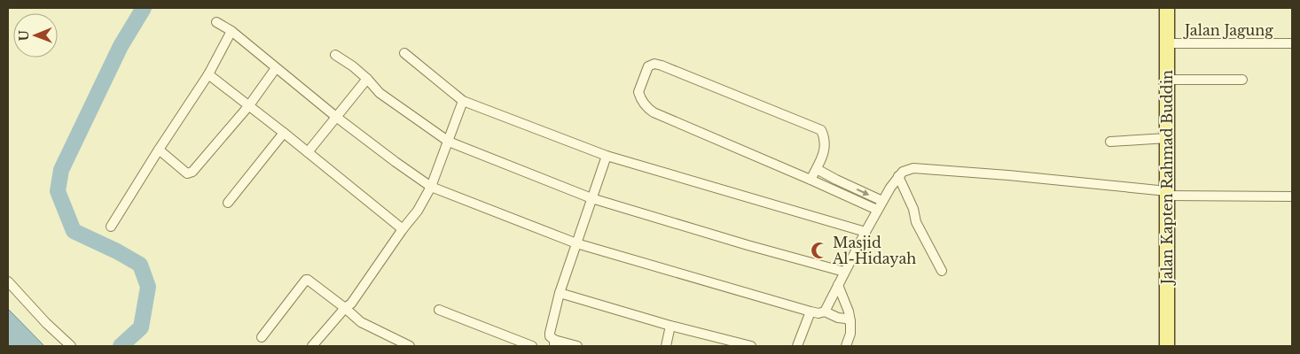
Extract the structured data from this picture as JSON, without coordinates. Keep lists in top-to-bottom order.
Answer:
{
  "streets": {
    "main road": ["Jalan Kapten Rahmad Buddin"],
    "street": ["Jalan Jagung"]
  },
  "crossings": [
    ["Jalan Jagung", "Jalan Kapten Rahmad Buddin"]
  ],
  "places": {
    "mosque": ["Masjid Al-Hidayah"]
  },
  "north": "left"
}
